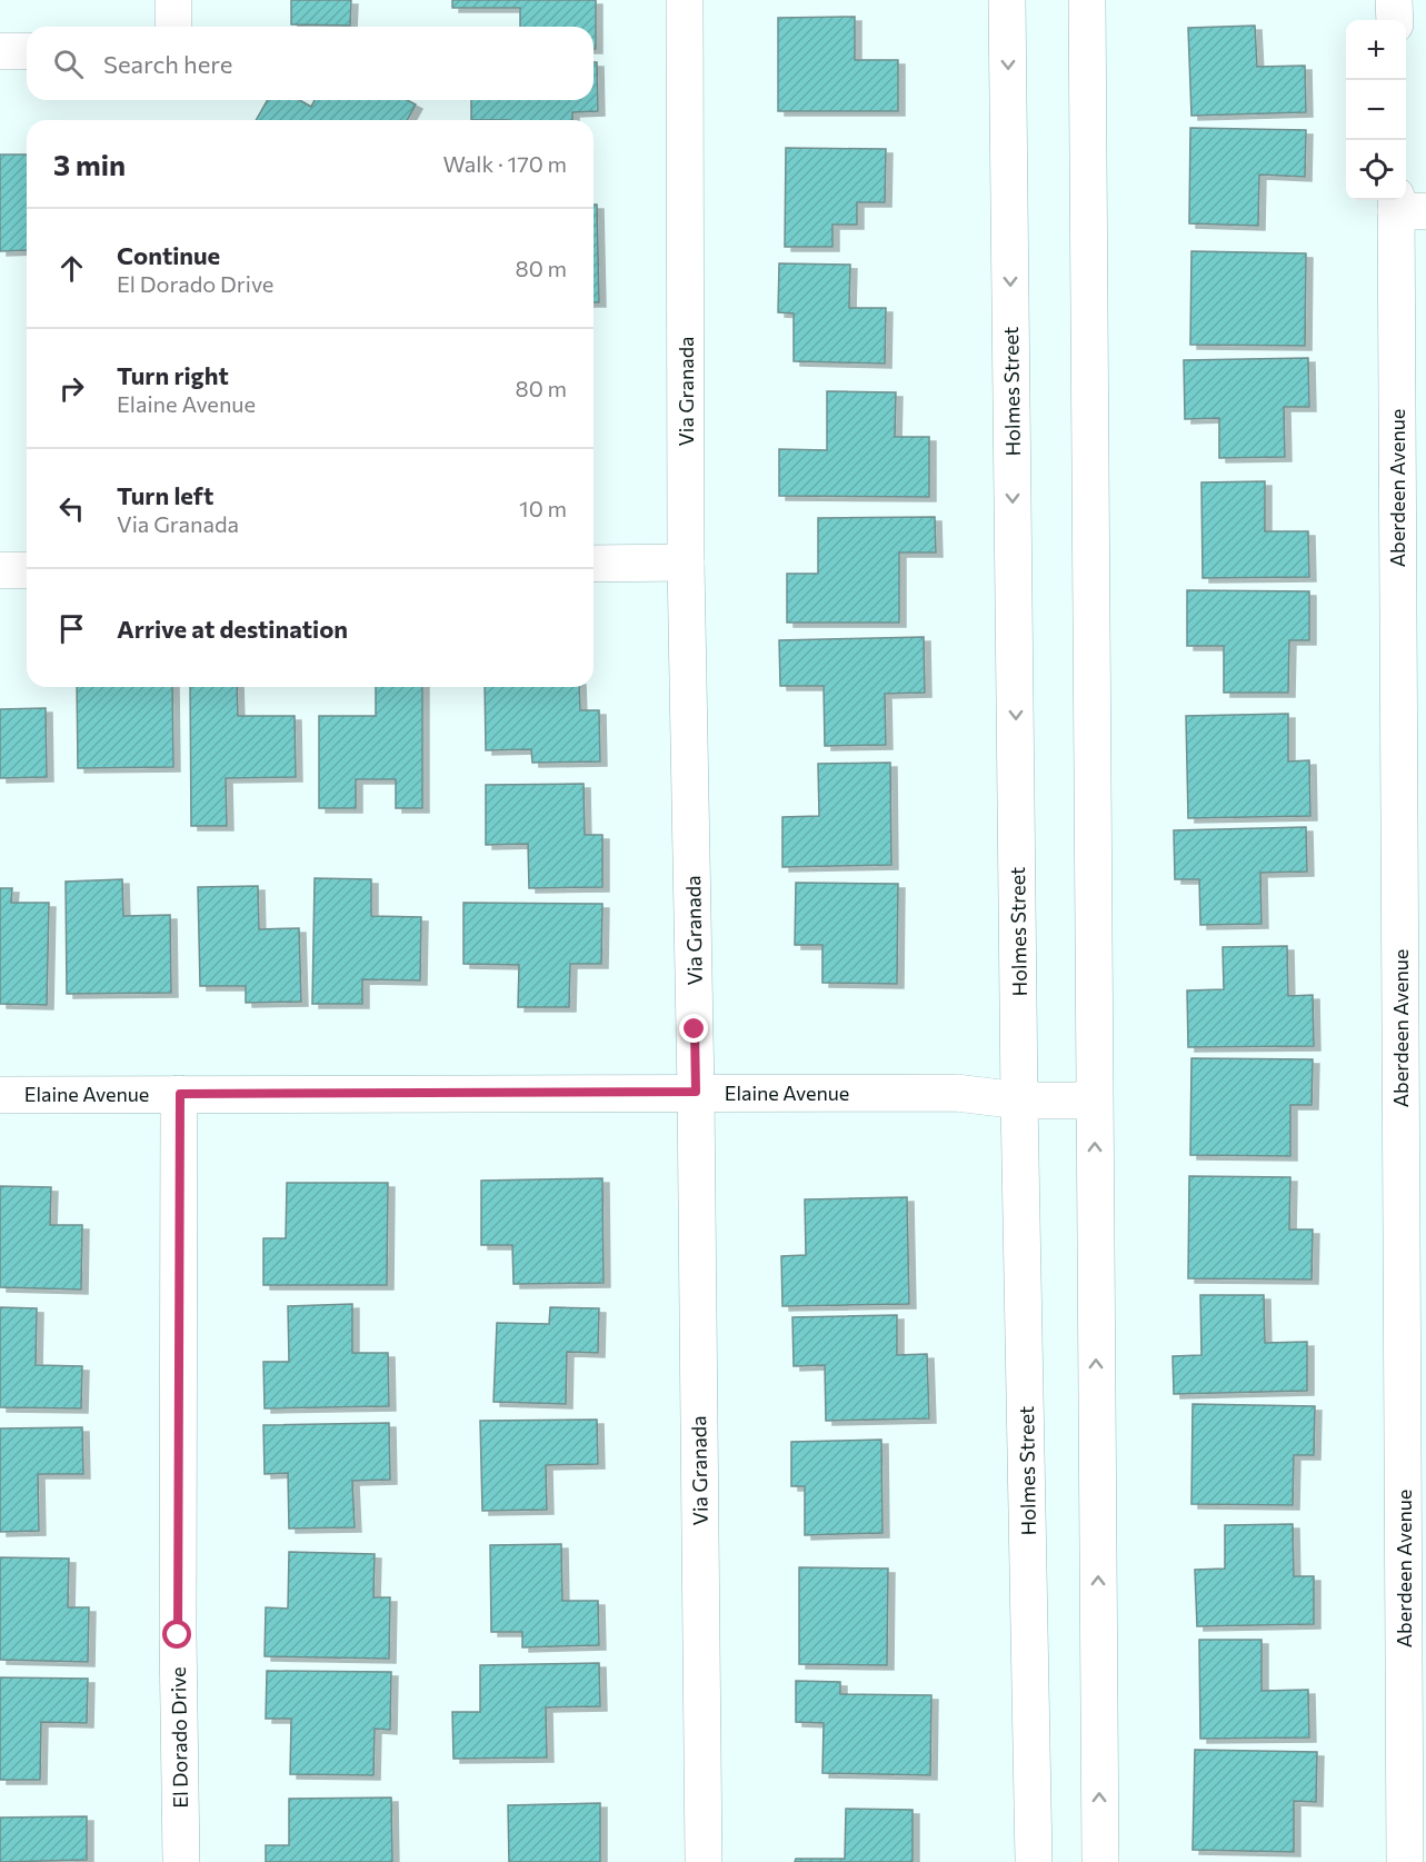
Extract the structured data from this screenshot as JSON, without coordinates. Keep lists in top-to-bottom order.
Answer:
{
  "streets": {
    "street": [
      "Via Granada",
      "Holmes Street",
      "Aberdeen Avenue",
      "Elaine Avenue",
      "El Dorado Drive"
    ]
  },
  "crossings": [
    ["Via Granada", "Elaine Avenue"],
    ["Holmes Street", "Elaine Avenue"],
    ["Elaine Avenue", "El Dorado Drive"]
  ],
  "page": {
    "map_buttons": ["+", "−"],
    "search": "Search here",
    "heading": ["3 min", "Walk · 170 m"],
    "list": [
      ["Continue", "El Dorado Drive", "80 m"],
      ["Turn right", "Elaine Avenue", "80 m"],
      ["Turn left", "Via Granada", "10 m"],
      "Arrive at destination"
    ]
  }
}
